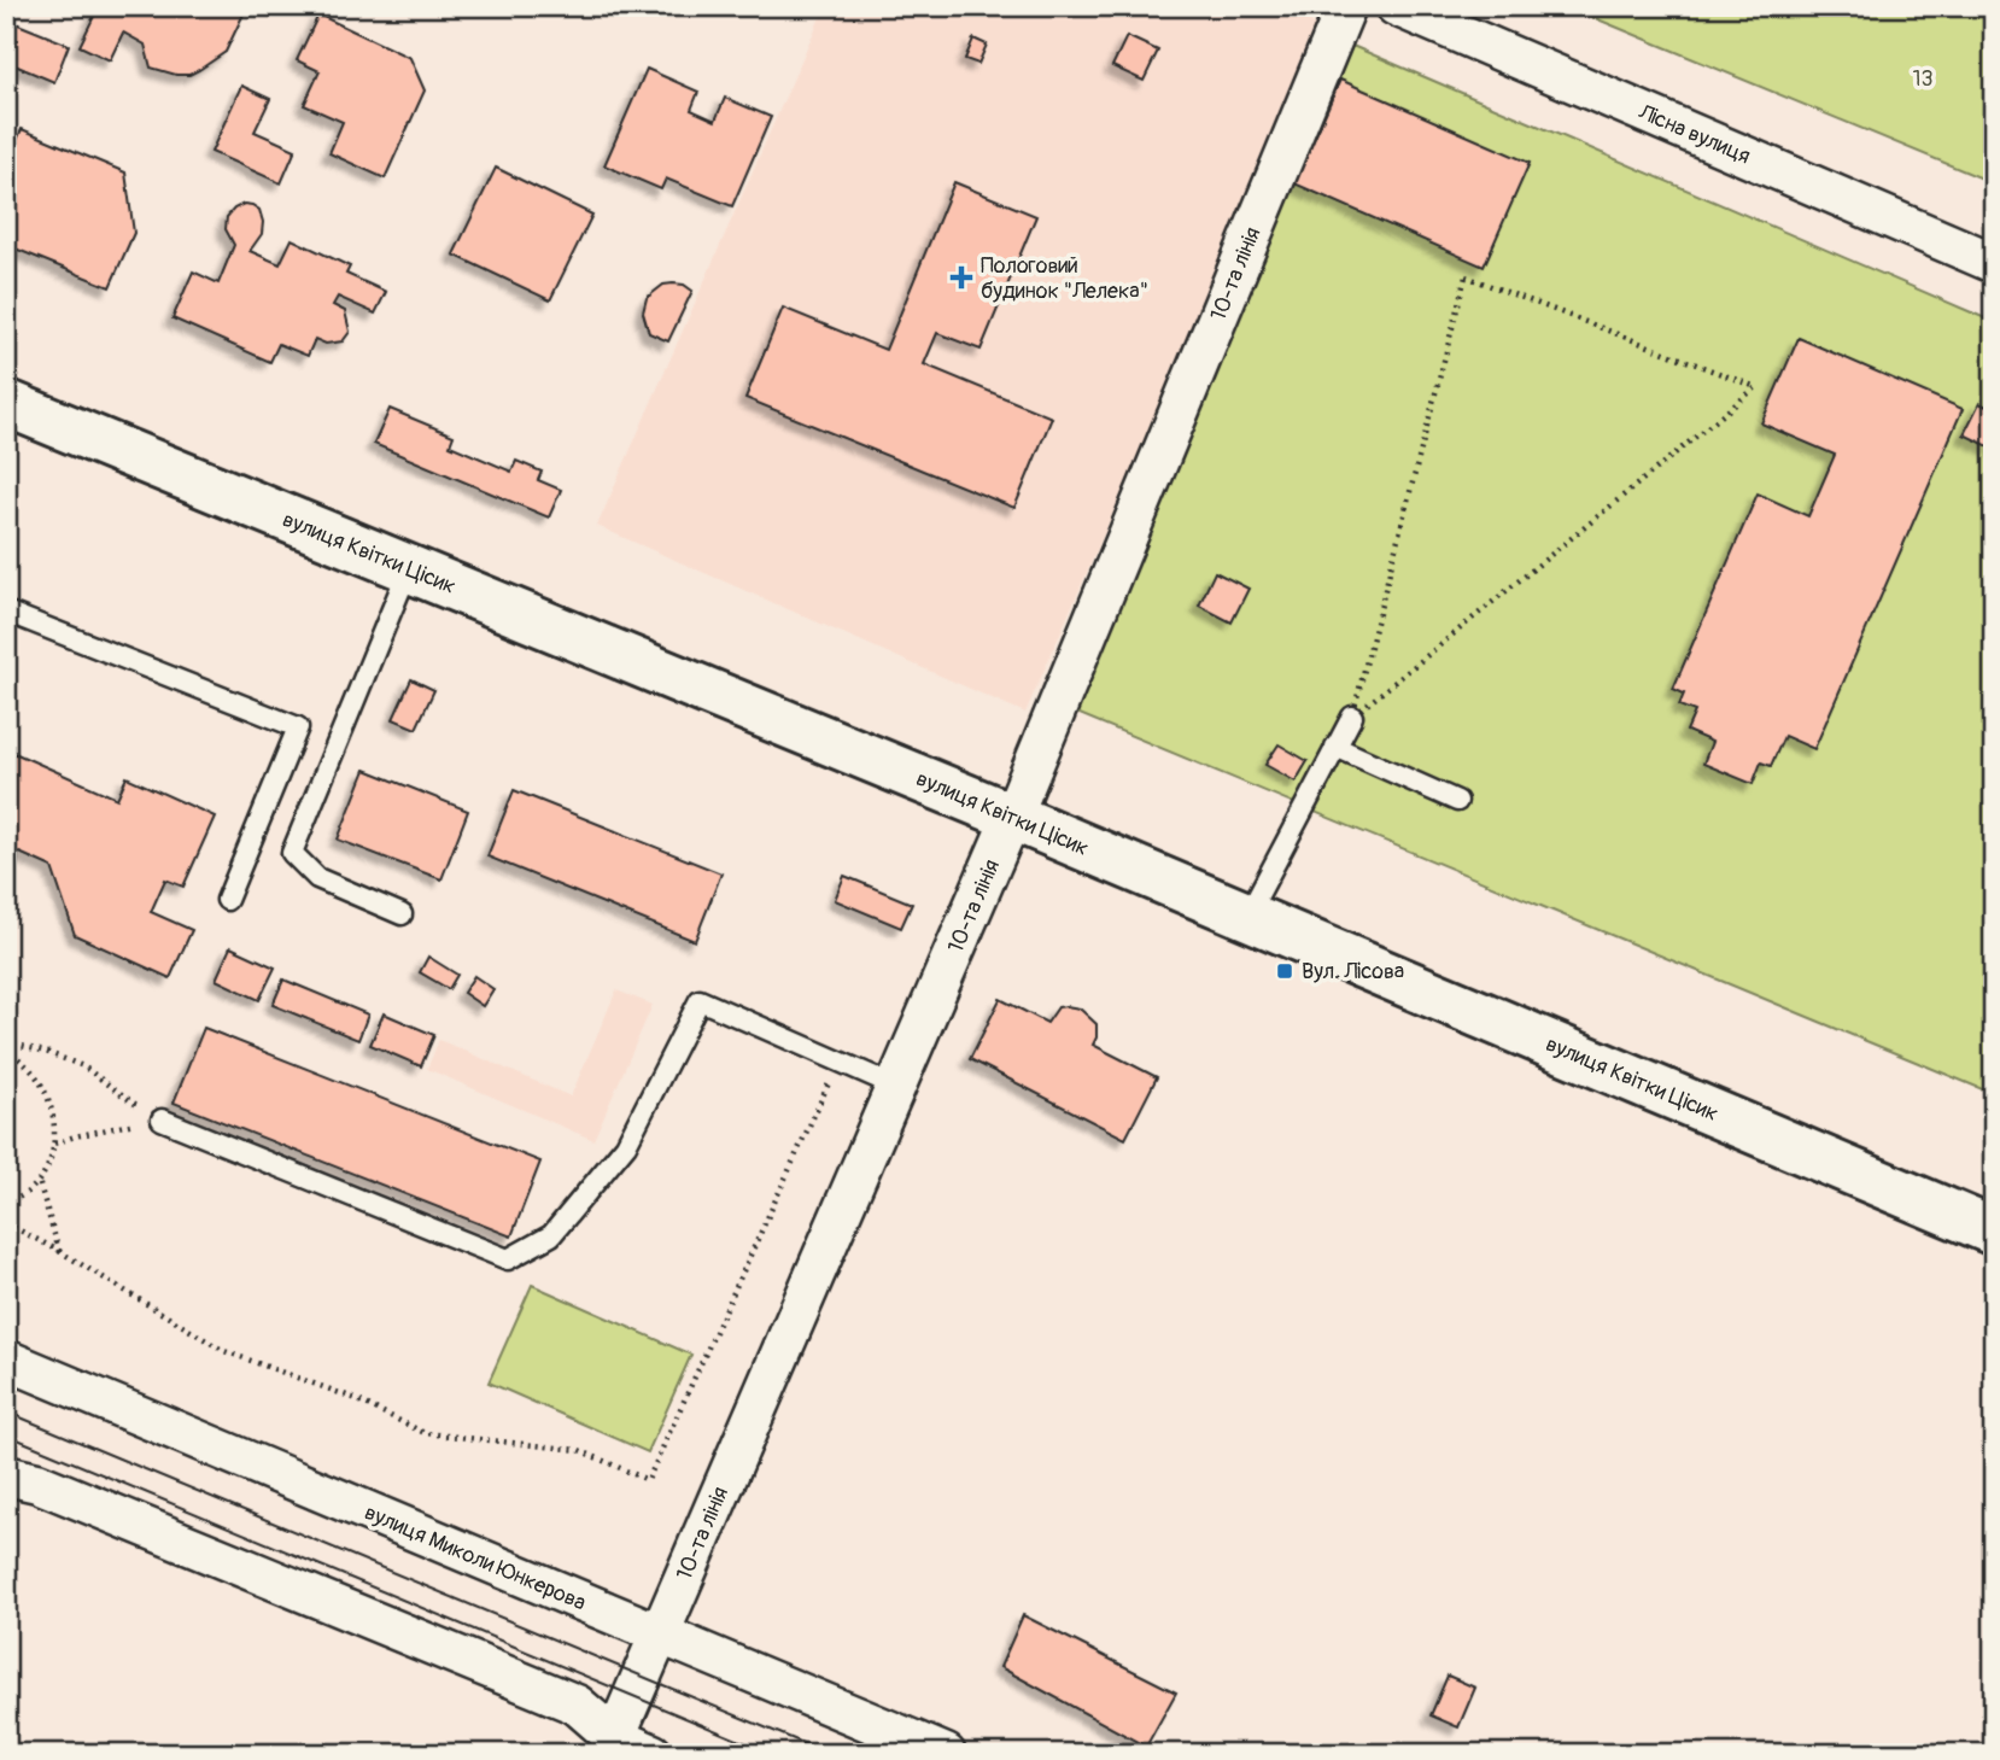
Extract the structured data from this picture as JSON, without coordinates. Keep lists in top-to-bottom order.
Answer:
{
  "streets": {
    "street": [
      "Лісна вулиця",
      "10-та лінія",
      "вулиця Квітки Цісик",
      "вулиця Миколи Юнкерова"
    ]
  },
  "crossings": [
    ["10-та лінія", "вулиця Квітки Цісик"],
    ["10-та лінія", "вулиця Миколи Юнкерова"]
  ],
  "parks": ["13"],
  "places": {
    "health": ["Пологовий будинок \"Лелека\""],
    "transit": ["Вул. Лісова"]
  }
}
